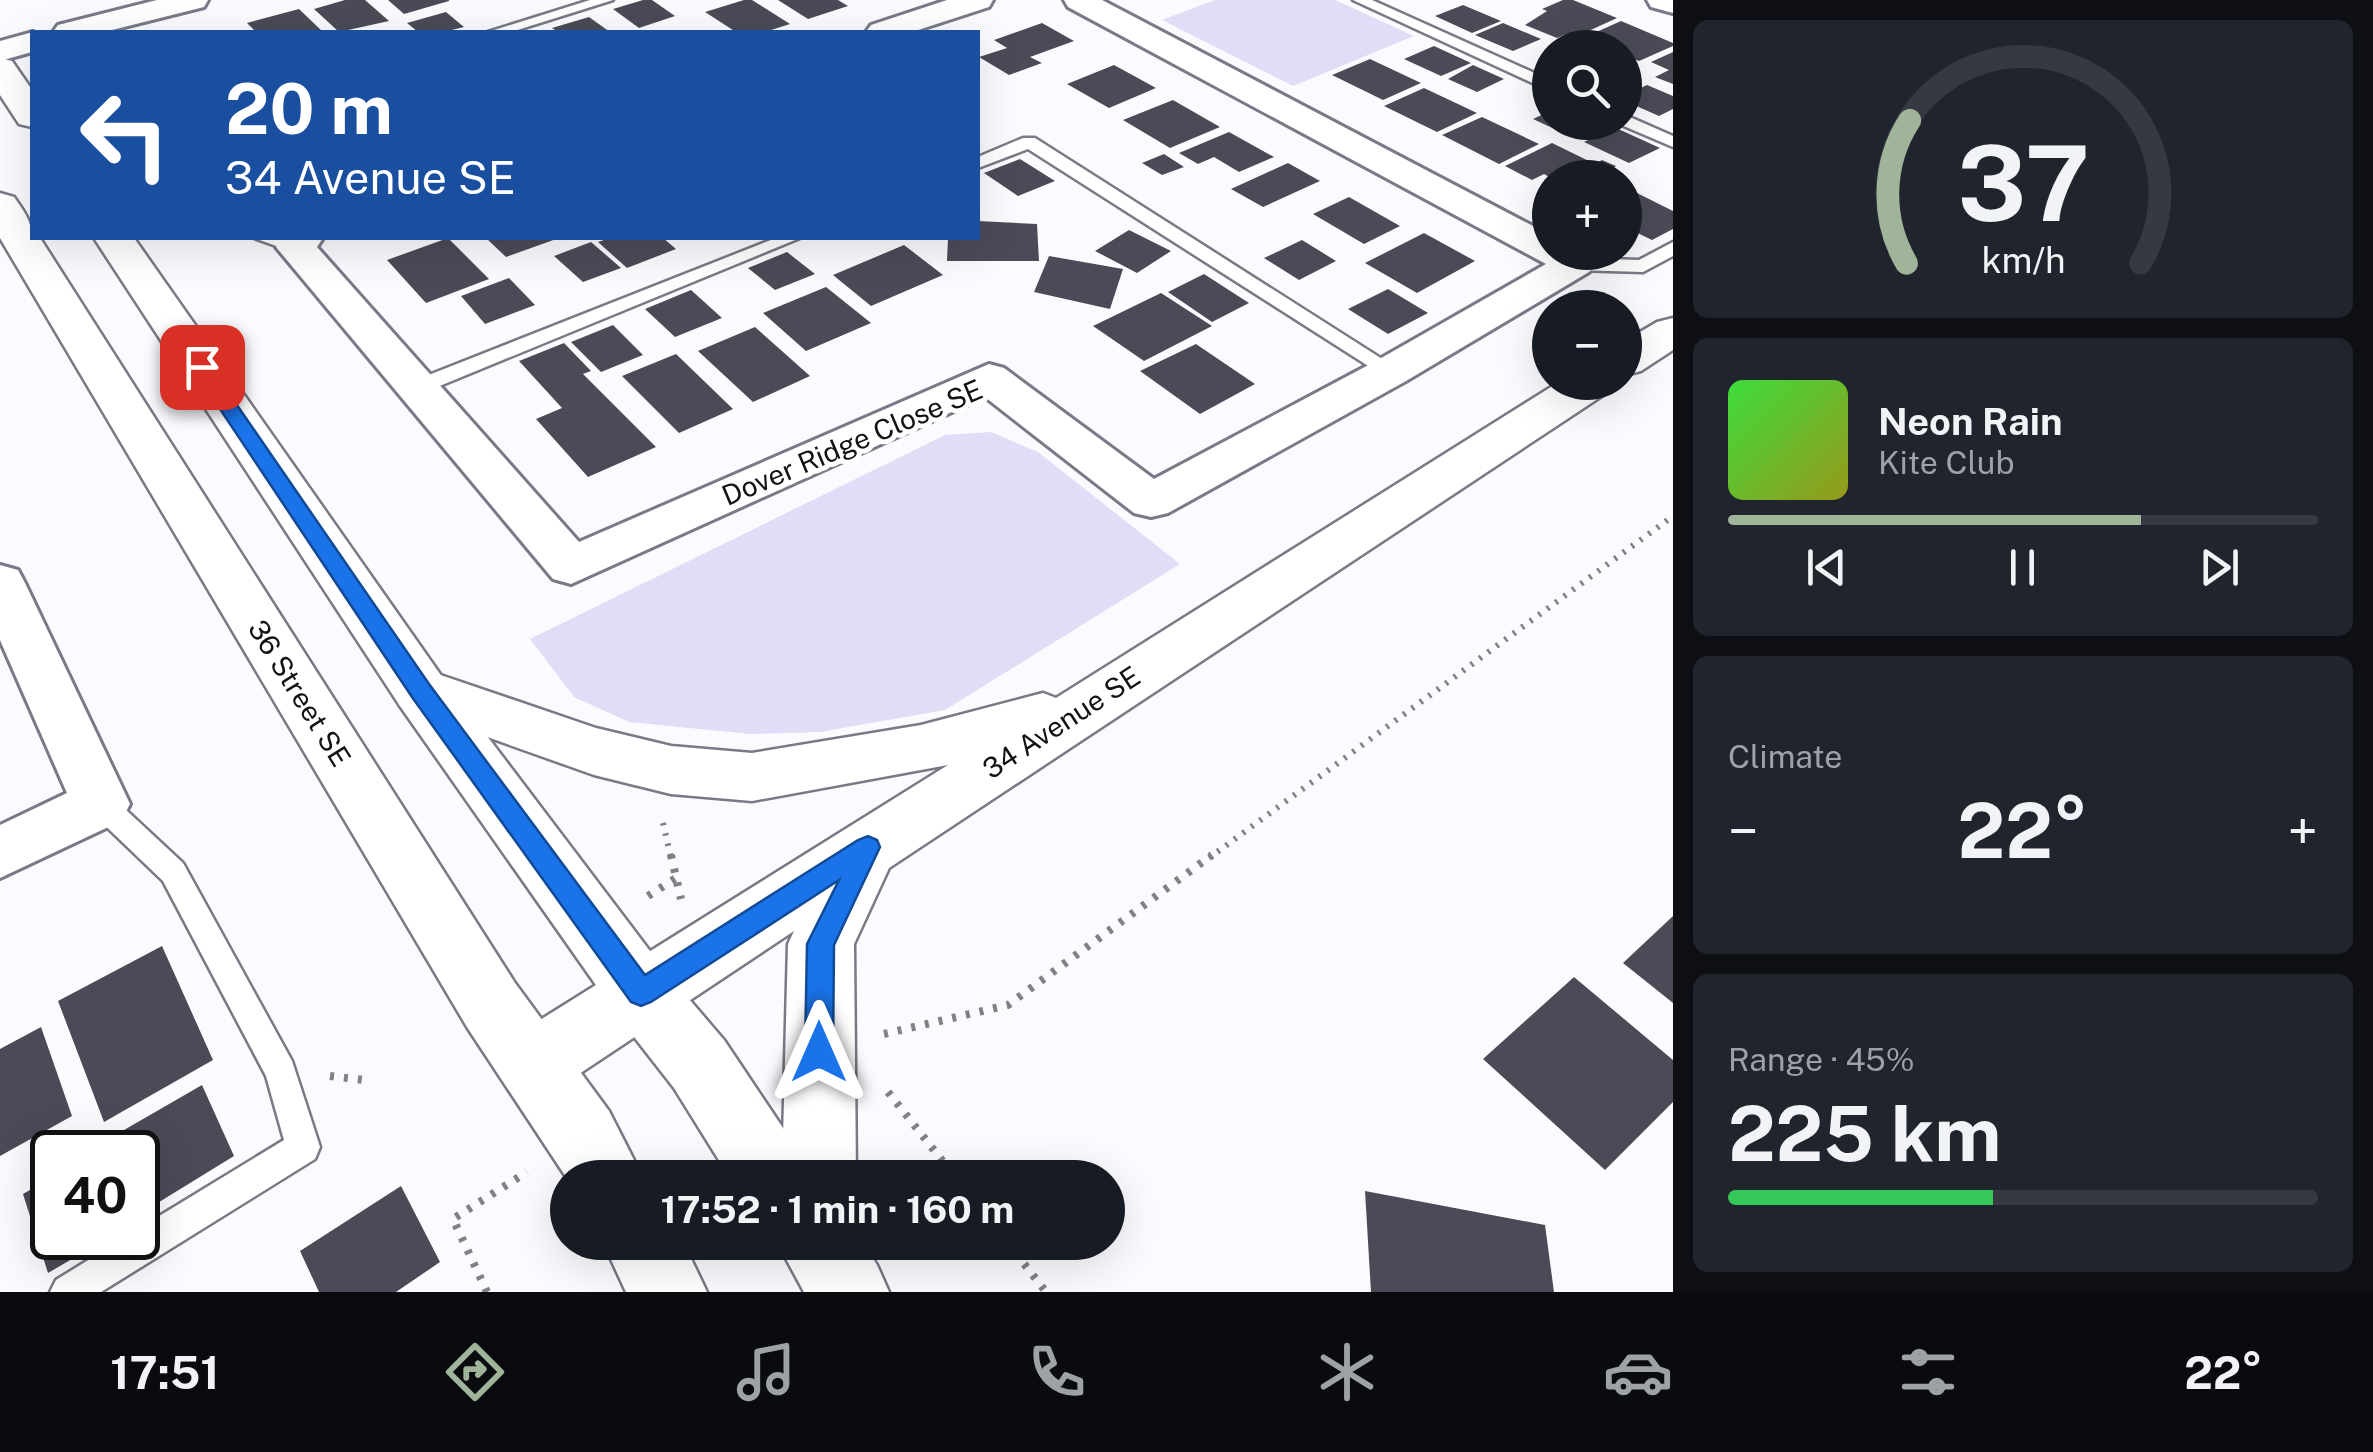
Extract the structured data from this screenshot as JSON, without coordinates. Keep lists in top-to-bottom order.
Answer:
{
  "streets": {
    "main road": ["36 Street SE", "34 Avenue SE"],
    "street": ["Dover Ridge Close SE"]
  },
  "crossings": [
    ["36 Street SE", "34 Avenue SE"]
  ],
  "page": {
    "map_buttons": ["+", "−"],
    "turn": ["20 m", "34 Avenue SE"],
    "song": ["Neon Rain", "Kite Club"],
    "tile": [
      "Climate",
      ["Range · 45%", "225 km"]
    ],
    "heat": ["−", "22°", "+"],
    "limit": "40",
    "trip": "17:52 · 1 min · 160 m",
    "tabs": ["17:51", "22°"],
    "gauge": ["37", "km/h"]
  }
}
